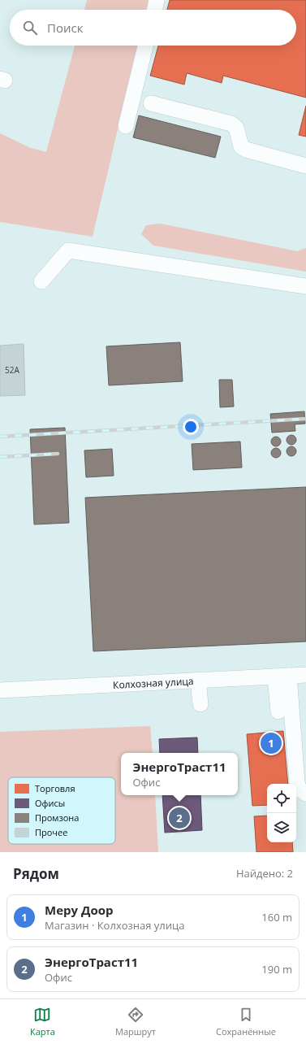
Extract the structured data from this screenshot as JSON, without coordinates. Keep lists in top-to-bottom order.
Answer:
{
  "streets": {
    "street": ["Колхозная улица"]
  },
  "house_numbers": ["52А"],
  "legend": [
    "Торговля",
    "Офисы",
    "Промзона",
    "Прочее"
  ],
  "page": {
    "search": "Поиск",
    "pins": ["1", "2"],
    "popup": ["ЭнергоТраст11", "Офис"],
    "heading": ["Рядом", "Найдено: 2"],
    "list": [
      {
        "mark": "1",
        "name": "Меру Доор",
        "note": "Магазин · Колхозная улица",
        "value": "160 m"
      },
      {
        "mark": "2",
        "name": "ЭнергоТраст11",
        "note": "Офис",
        "value": "190 m"
      }
    ],
    "nav": ["Карта", "Маршрут", "Сохранённые"]
  }
}
